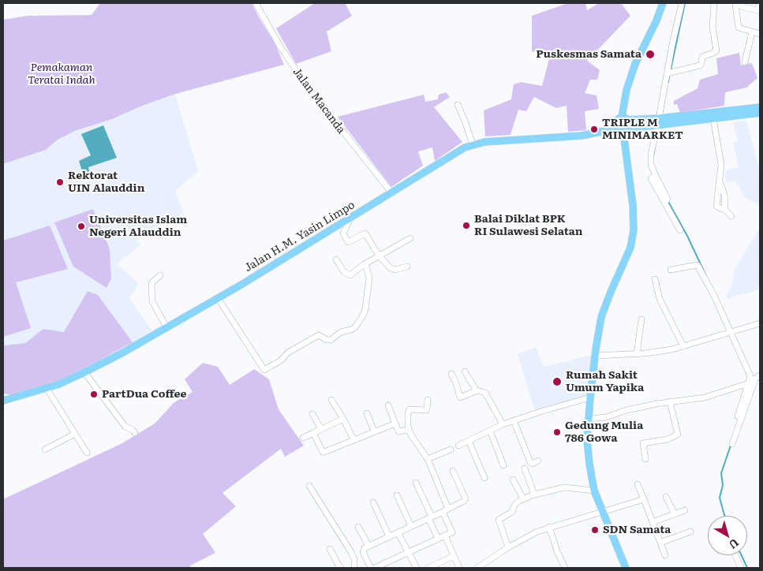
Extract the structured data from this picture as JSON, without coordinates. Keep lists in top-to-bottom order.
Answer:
{
  "streets": {
    "main road": ["Jalan H.M. Yasin Limpo"],
    "street": ["Jalan Macanda"]
  },
  "crossings": [
    ["Jalan Macanda", "Jalan H.M. Yasin Limpo"]
  ],
  "parks": ["Pemakaman Teratai Indah"],
  "places": [
    "Puskesmas Samata",
    "TRIPLE M MINIMARKET",
    "Rektorat UIN Alauddin",
    "Balai Diklat BPK RI Sulawesi Selatan",
    "Universitas Islam Negeri Alauddin",
    "Rumah Sakit Umum Yapika",
    "PartDua Coffee",
    "Gedung Mulia 786 Gowa",
    "SDN Samata"
  ],
  "north": "bottom right"
}
